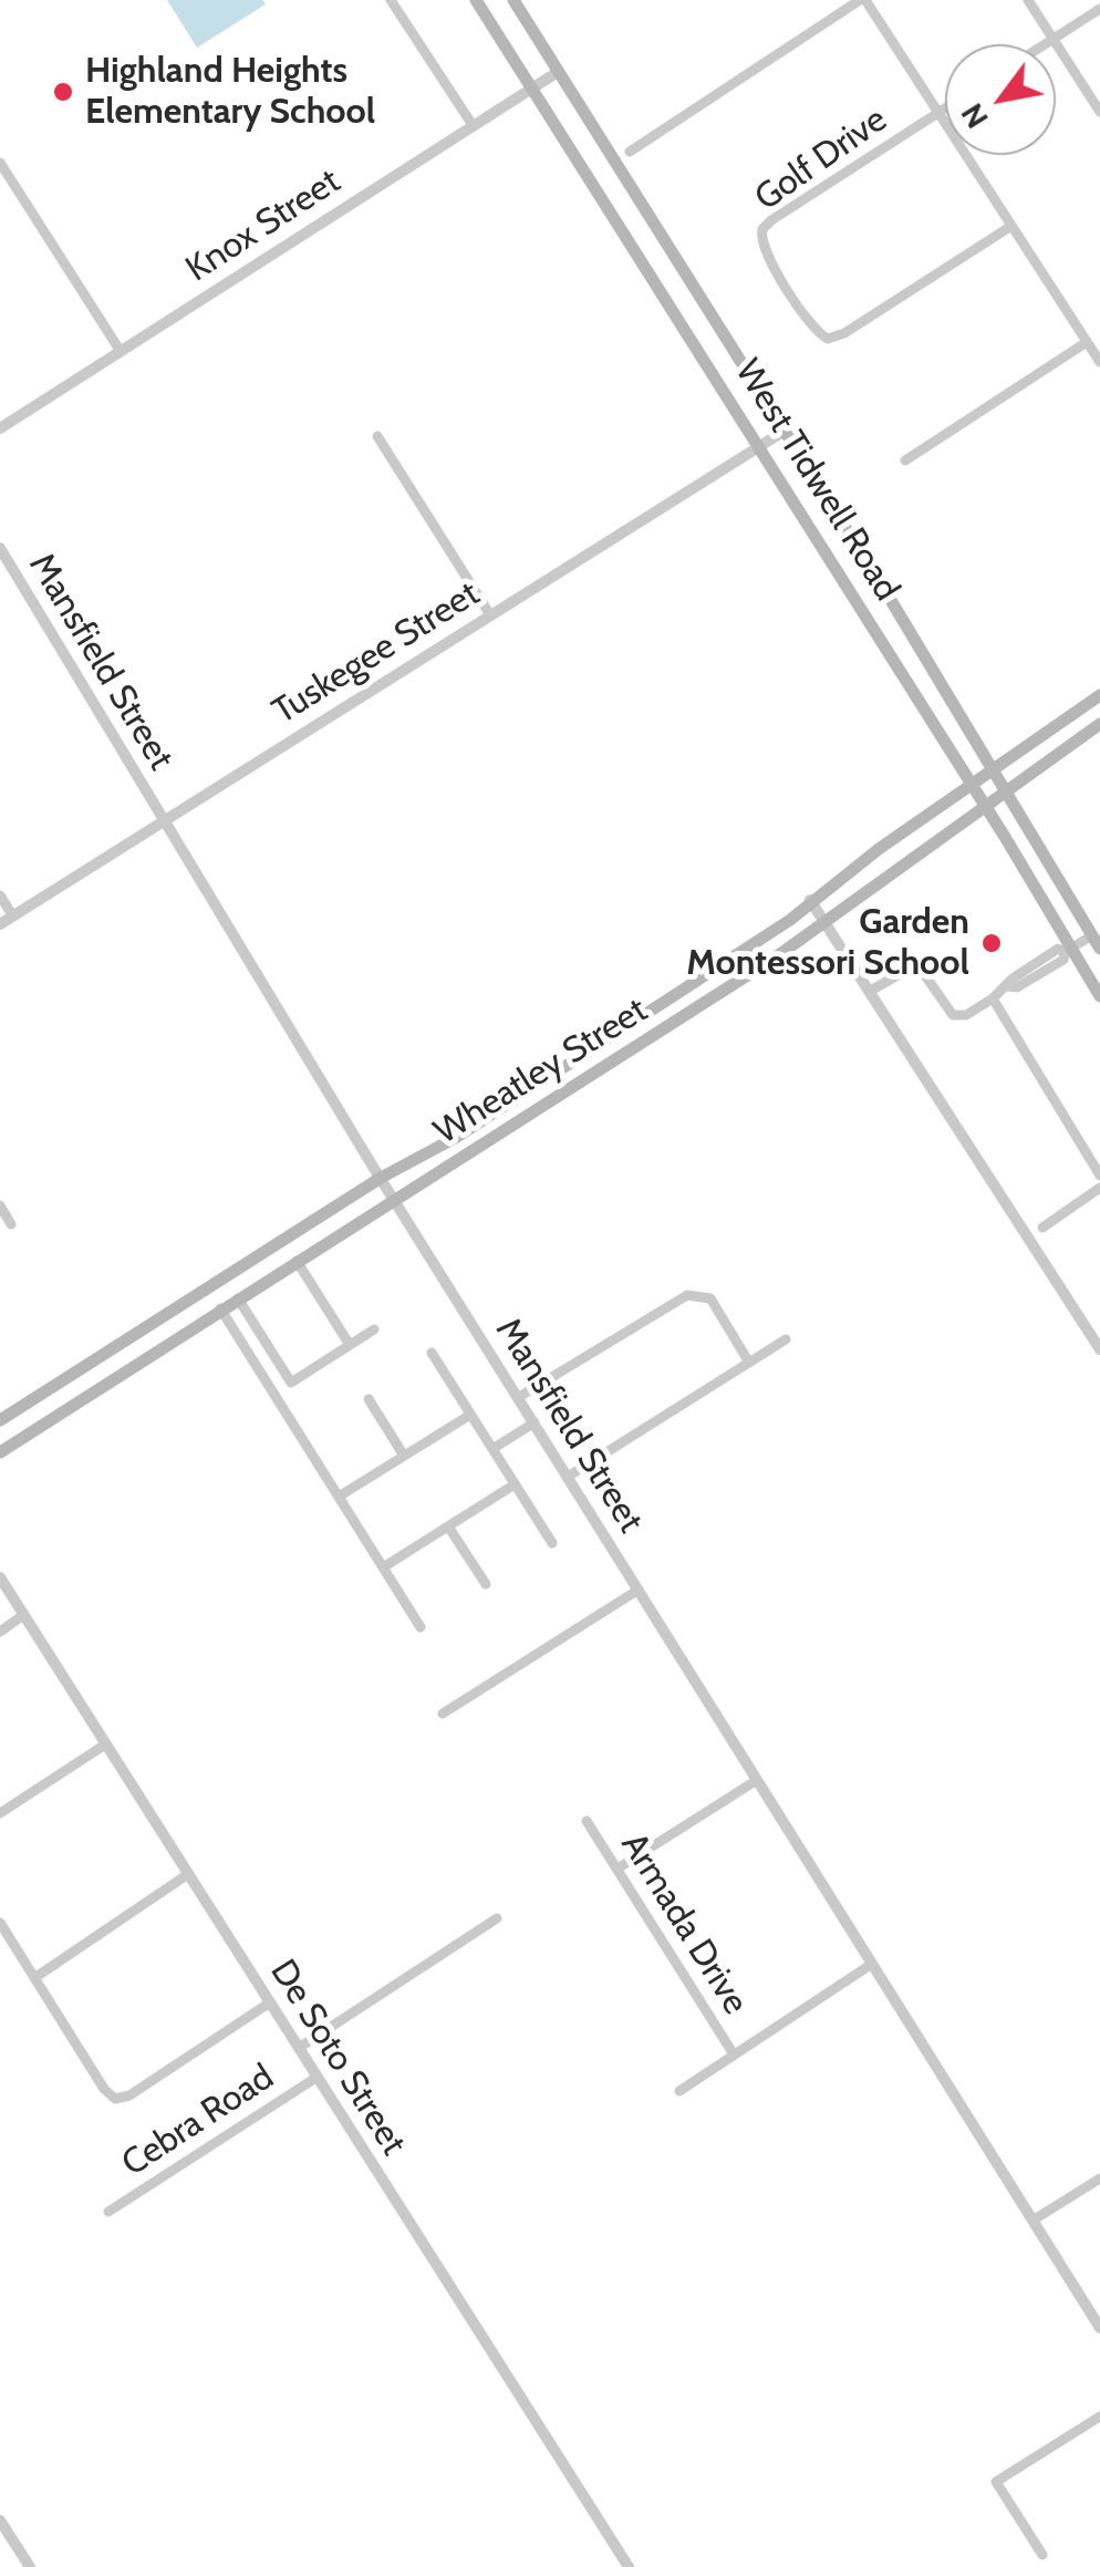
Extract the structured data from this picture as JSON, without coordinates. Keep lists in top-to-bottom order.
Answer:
{
  "streets": {
    "main road": ["West Tidwell Road", "Wheatley Street"],
    "street": [
      "Golf Drive",
      "Knox Street",
      "Tuskegee Street",
      "Mansfield Street",
      "Armada Drive",
      "De Soto Street",
      "Cebra Road"
    ]
  },
  "crossings": [
    ["Knox Street", "West Tidwell Road"],
    ["West Tidwell Road", "Tuskegee Street"],
    ["West Tidwell Road", "Wheatley Street"],
    ["Tuskegee Street", "Mansfield Street"],
    ["Mansfield Street", "Wheatley Street"],
    ["De Soto Street", "Cebra Road"]
  ],
  "places": ["Highland Heights Elementary School", "Garden Montessori School"],
  "north": "bottom left"
}
